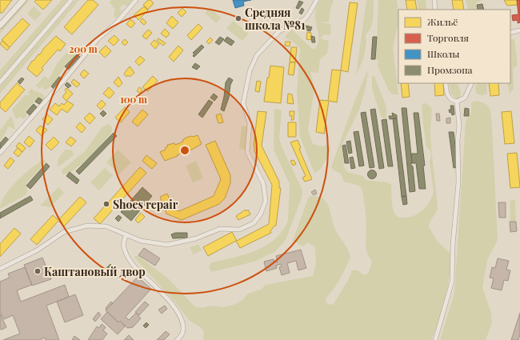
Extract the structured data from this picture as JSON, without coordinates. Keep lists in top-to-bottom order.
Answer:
{
  "places": ["Средняя школа №81", "Shoes repair", "Каштановый двор"],
  "legend": [
    "Жильё",
    "Торговля",
    "Школы",
    "Промзона"
  ],
  "rings": ["200 m", "100 m"]
}
